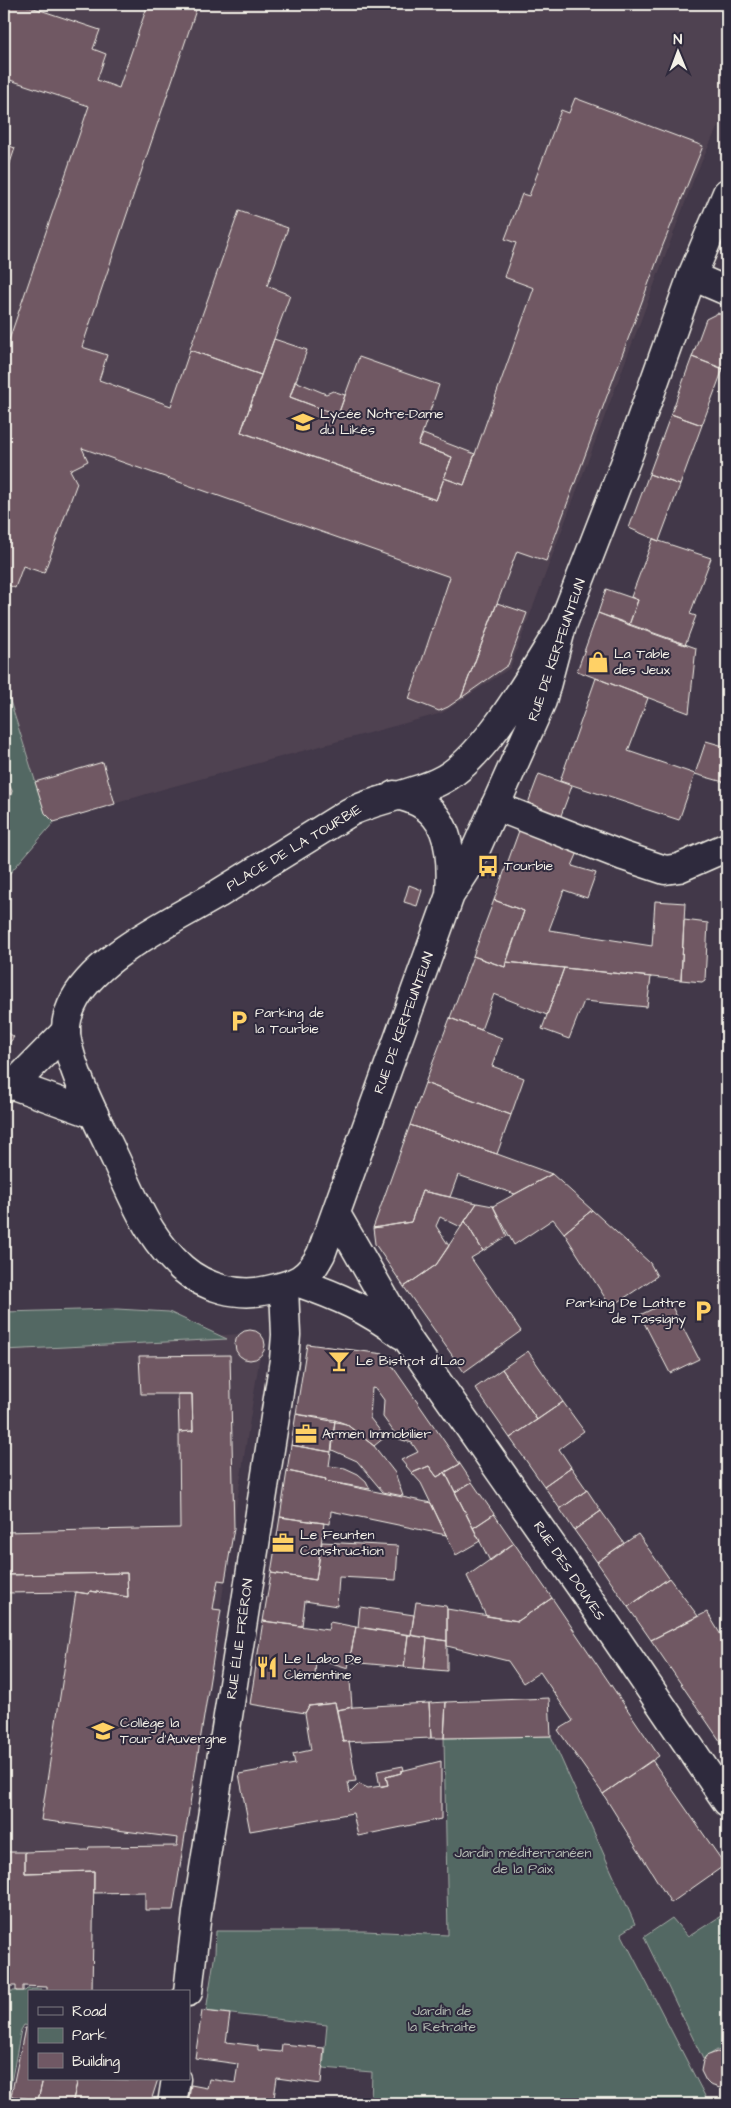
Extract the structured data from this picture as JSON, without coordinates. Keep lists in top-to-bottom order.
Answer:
{
  "streets": {
    "main road": [
      "RUE DE KERFEUNTEUN",
      "PLACE DE LA TOURBIE",
      "RUE DES DOUVES",
      "RUE ÉLIE FRÉRON"
    ]
  },
  "crossings": [
    ["RUE DE KERFEUNTEUN", "PLACE DE LA TOURBIE"],
    ["RUE DE KERFEUNTEUN", "RUE DES DOUVES"],
    ["PLACE DE LA TOURBIE", "RUE DES DOUVES"],
    ["PLACE DE LA TOURBIE", "RUE ÉLIE FRÉRON"],
    ["RUE DES DOUVES", "RUE ÉLIE FRÉRON"]
  ],
  "parks": ["Jardin méditerranéen de la Paix", "Jardin de la Retraite"],
  "places": {
    "school or university": ["Lycée Notre-Dame du Likès", "Collège la Tour d'Auvergne"],
    "shop": ["La Table des Jeux"],
    "bus stop": ["Tourbie"],
    "parking": ["Parking de la Tourbie", "Parking De Lattre de Tassigny"],
    "bar": ["Le Bistrot d'Lao"],
    "office": ["Armen Immobilier", "Le Feunten Construction"],
    "restaurant": ["Le Labo De Clémentine"]
  },
  "legend": ["Road", "Park", "Building"],
  "north": "top"
}
